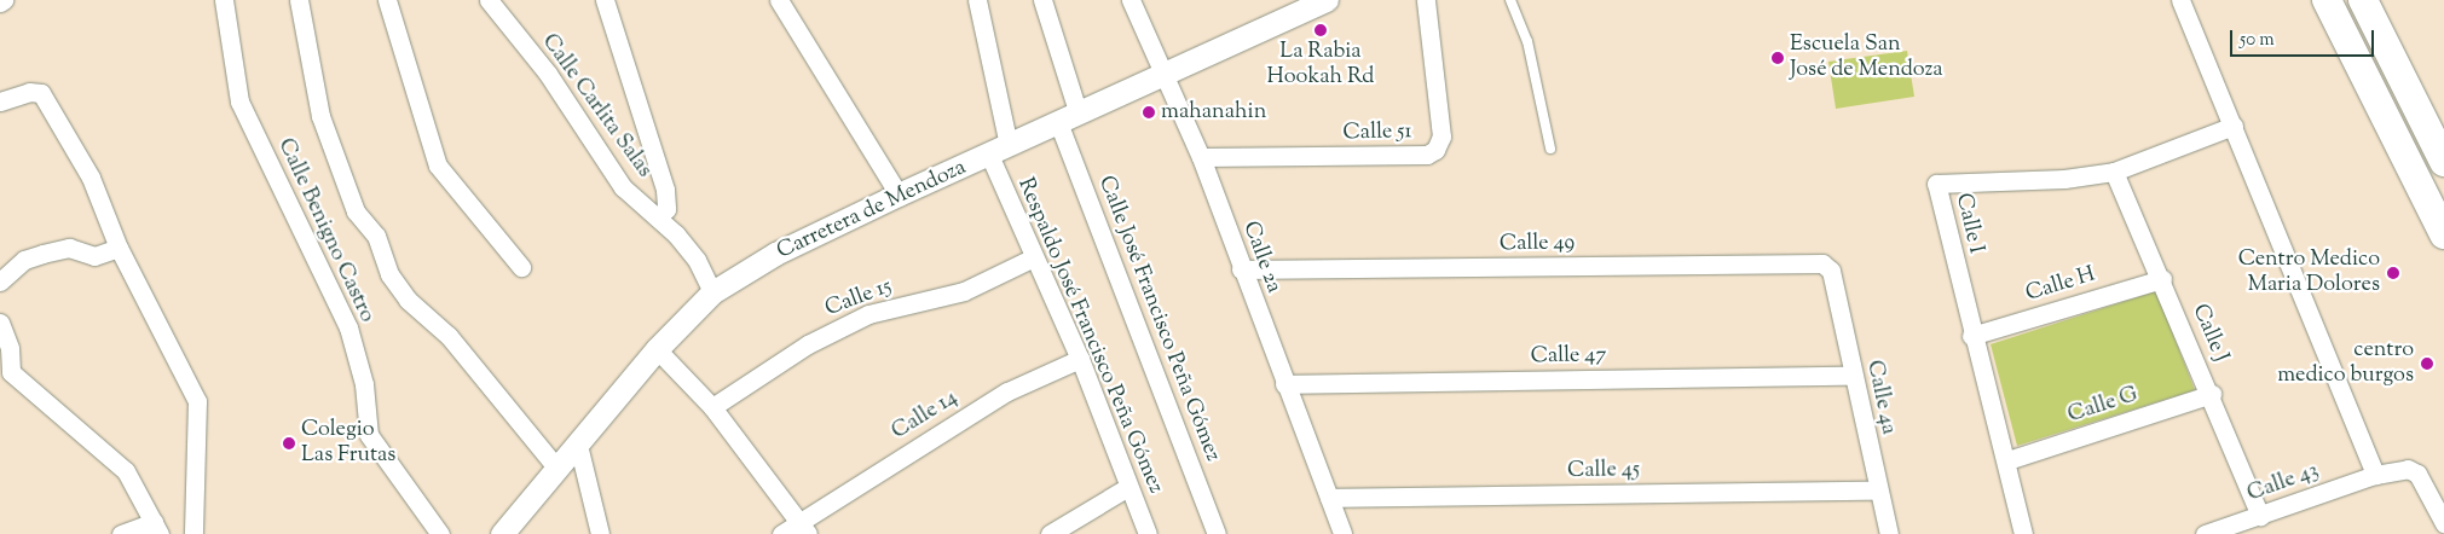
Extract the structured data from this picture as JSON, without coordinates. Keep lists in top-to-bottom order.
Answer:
{
  "streets": {
    "street": [
      "Calle Carlita Salas",
      "Calle 51",
      "Carretera de Mendoza",
      "Calle I",
      "Calle Benigno Castro",
      "Calle 49",
      "Calle 2a",
      "Calle H",
      "Calle 15",
      "Calle José Francisco Peña Gómez",
      "Calle J",
      "Respaldo José Francisco Peña Gómez",
      "Calle 47",
      "Calle 4a",
      "Calle G",
      "Calle 14",
      "Calle 45",
      "Calle 43"
    ]
  },
  "crossings": [
    ["Calle Carlita Salas", "Carretera de Mendoza"],
    ["Calle 51", "Calle 2a"],
    ["Carretera de Mendoza", "Calle 2a"],
    ["Carretera de Mendoza", "Calle José Francisco Peña Gómez"],
    ["Carretera de Mendoza", "Respaldo José Francisco Peña Gómez"],
    ["Calle I", "Calle H"],
    ["Calle I", "Calle J"],
    ["Calle I", "Calle G"],
    ["Calle 49", "Calle 2a"],
    ["Calle 49", "Calle 4a"],
    ["Calle 2a", "Calle 47"],
    ["Calle 2a", "Calle 45"],
    ["Calle H", "Calle J"],
    ["Calle 15", "Respaldo José Francisco Peña Gómez"],
    ["Calle J", "Calle G"],
    ["Calle J", "Calle 43"],
    ["Respaldo José Francisco Peña Gómez", "Calle 14"],
    ["Calle 47", "Calle 4a"],
    ["Calle 4a", "Calle 45"]
  ],
  "places": [
    "La Rabia Hookah Rd",
    "Escuela San José de Mendoza",
    "mahanahin",
    "Centro Medico Maria Dolores",
    "centro medico burgos",
    "Colegio Las Frutas"
  ],
  "scale_bar": "50 m"
}
